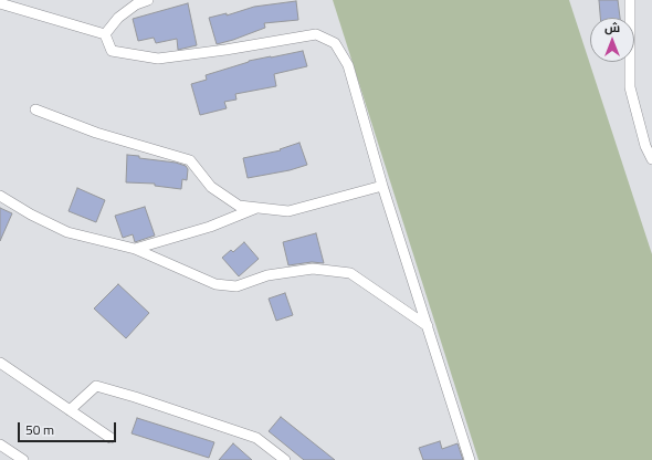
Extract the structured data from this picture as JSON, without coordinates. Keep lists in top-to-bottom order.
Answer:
{
  "scale_bar": "50 m",
  "north": "top"
}
